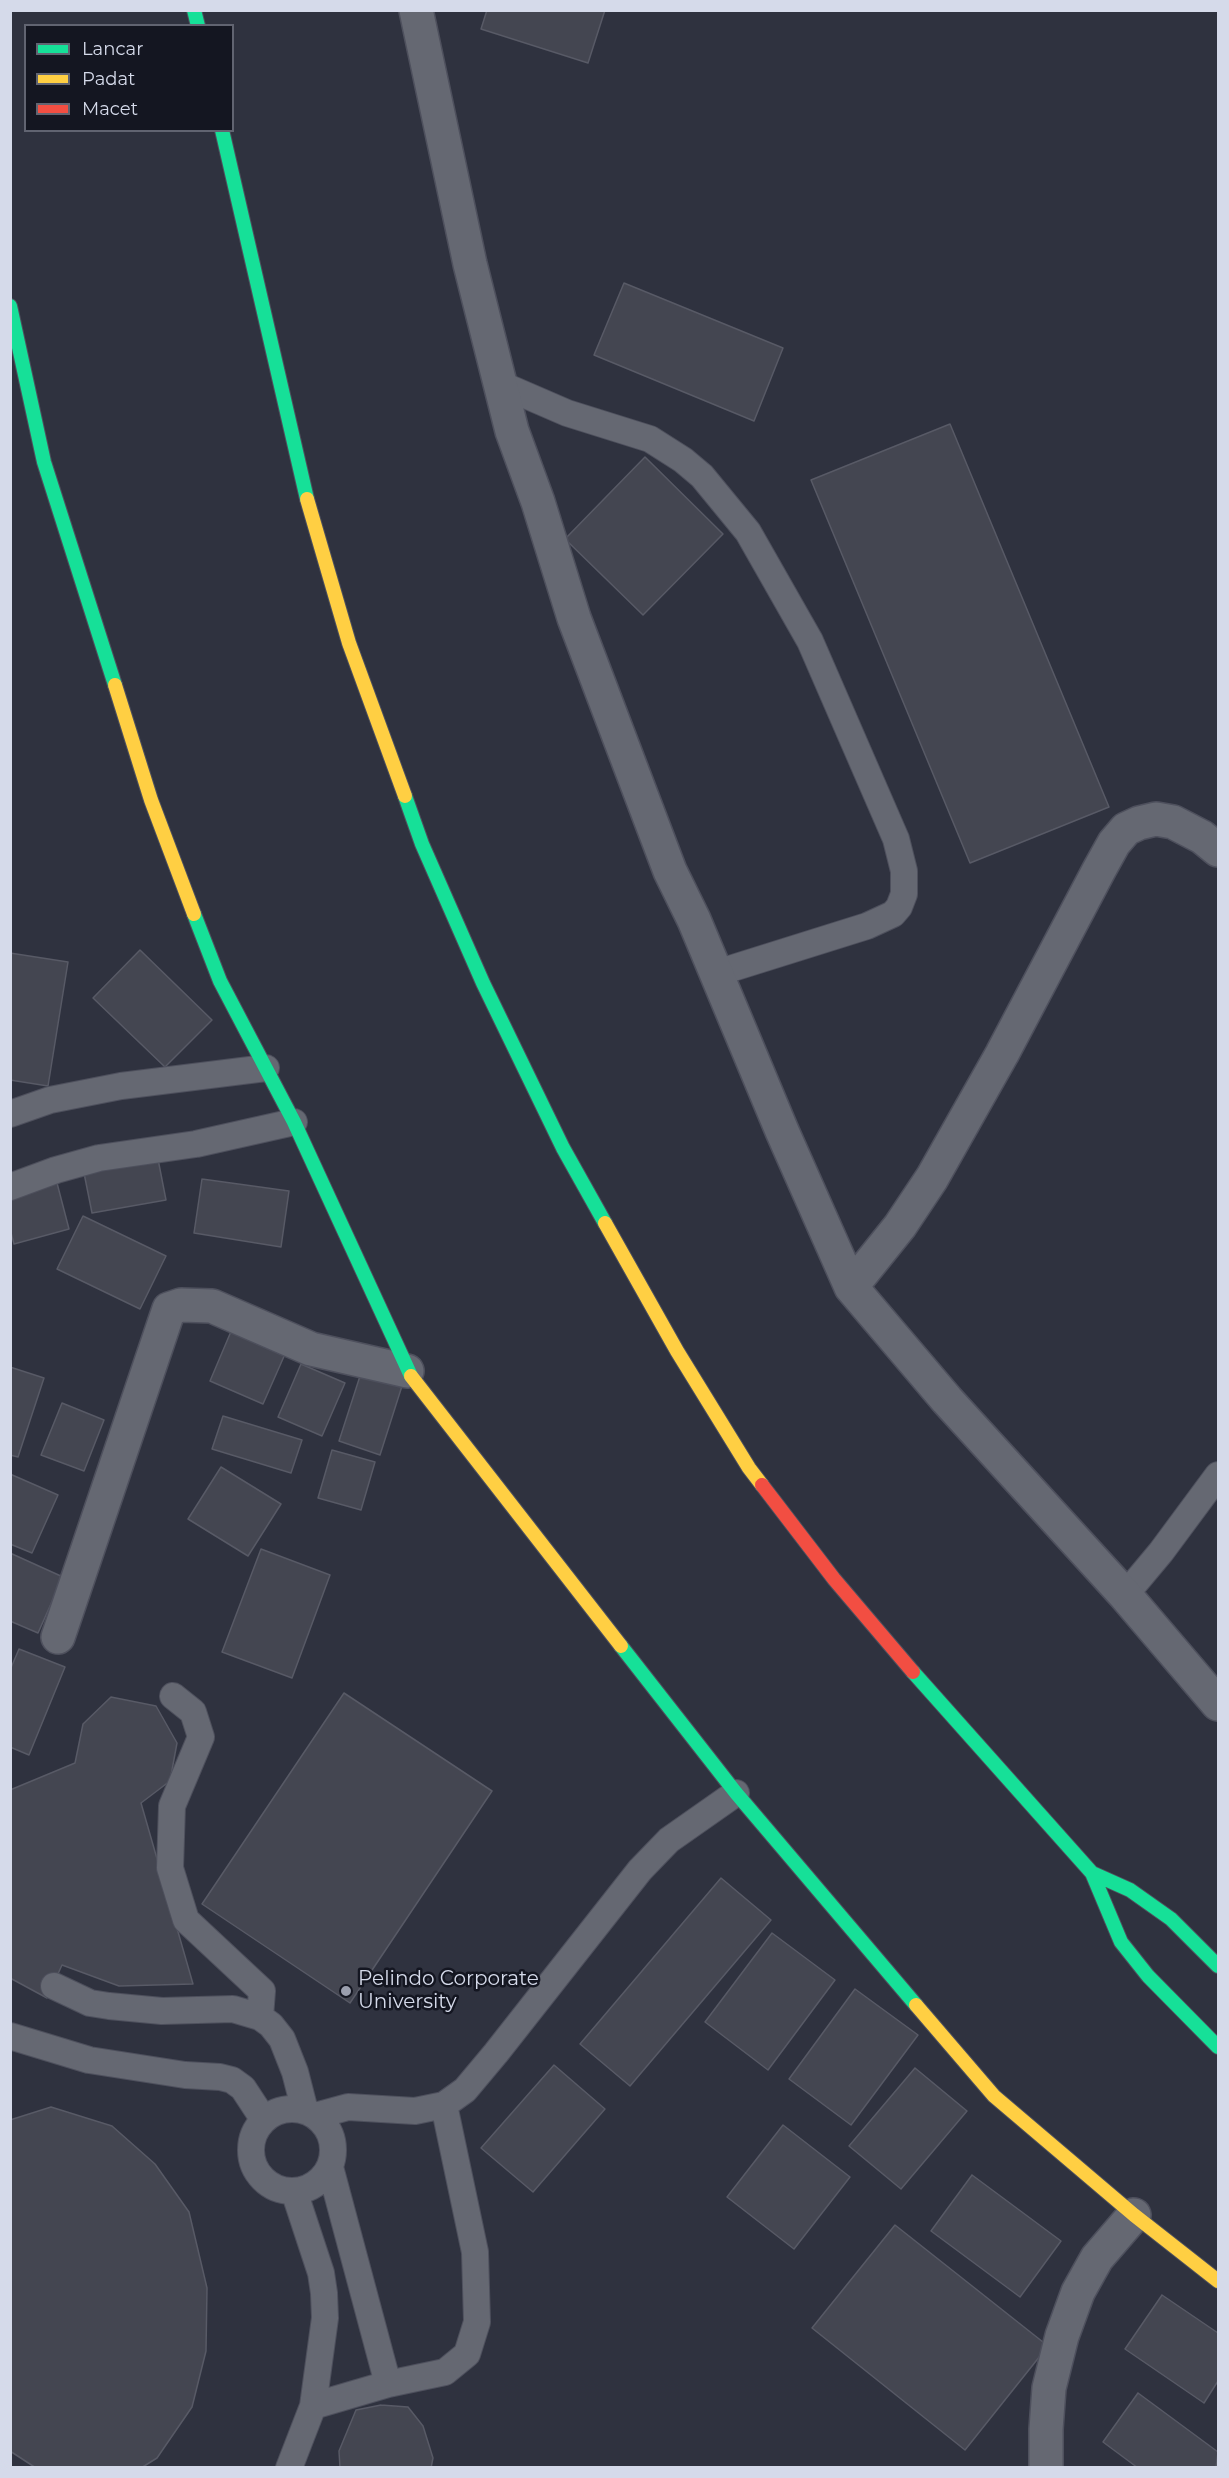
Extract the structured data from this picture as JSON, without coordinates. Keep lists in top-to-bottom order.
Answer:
{
  "places": ["Pelindo Corporate University"],
  "legend": ["Lancar", "Padat", "Macet"]
}
